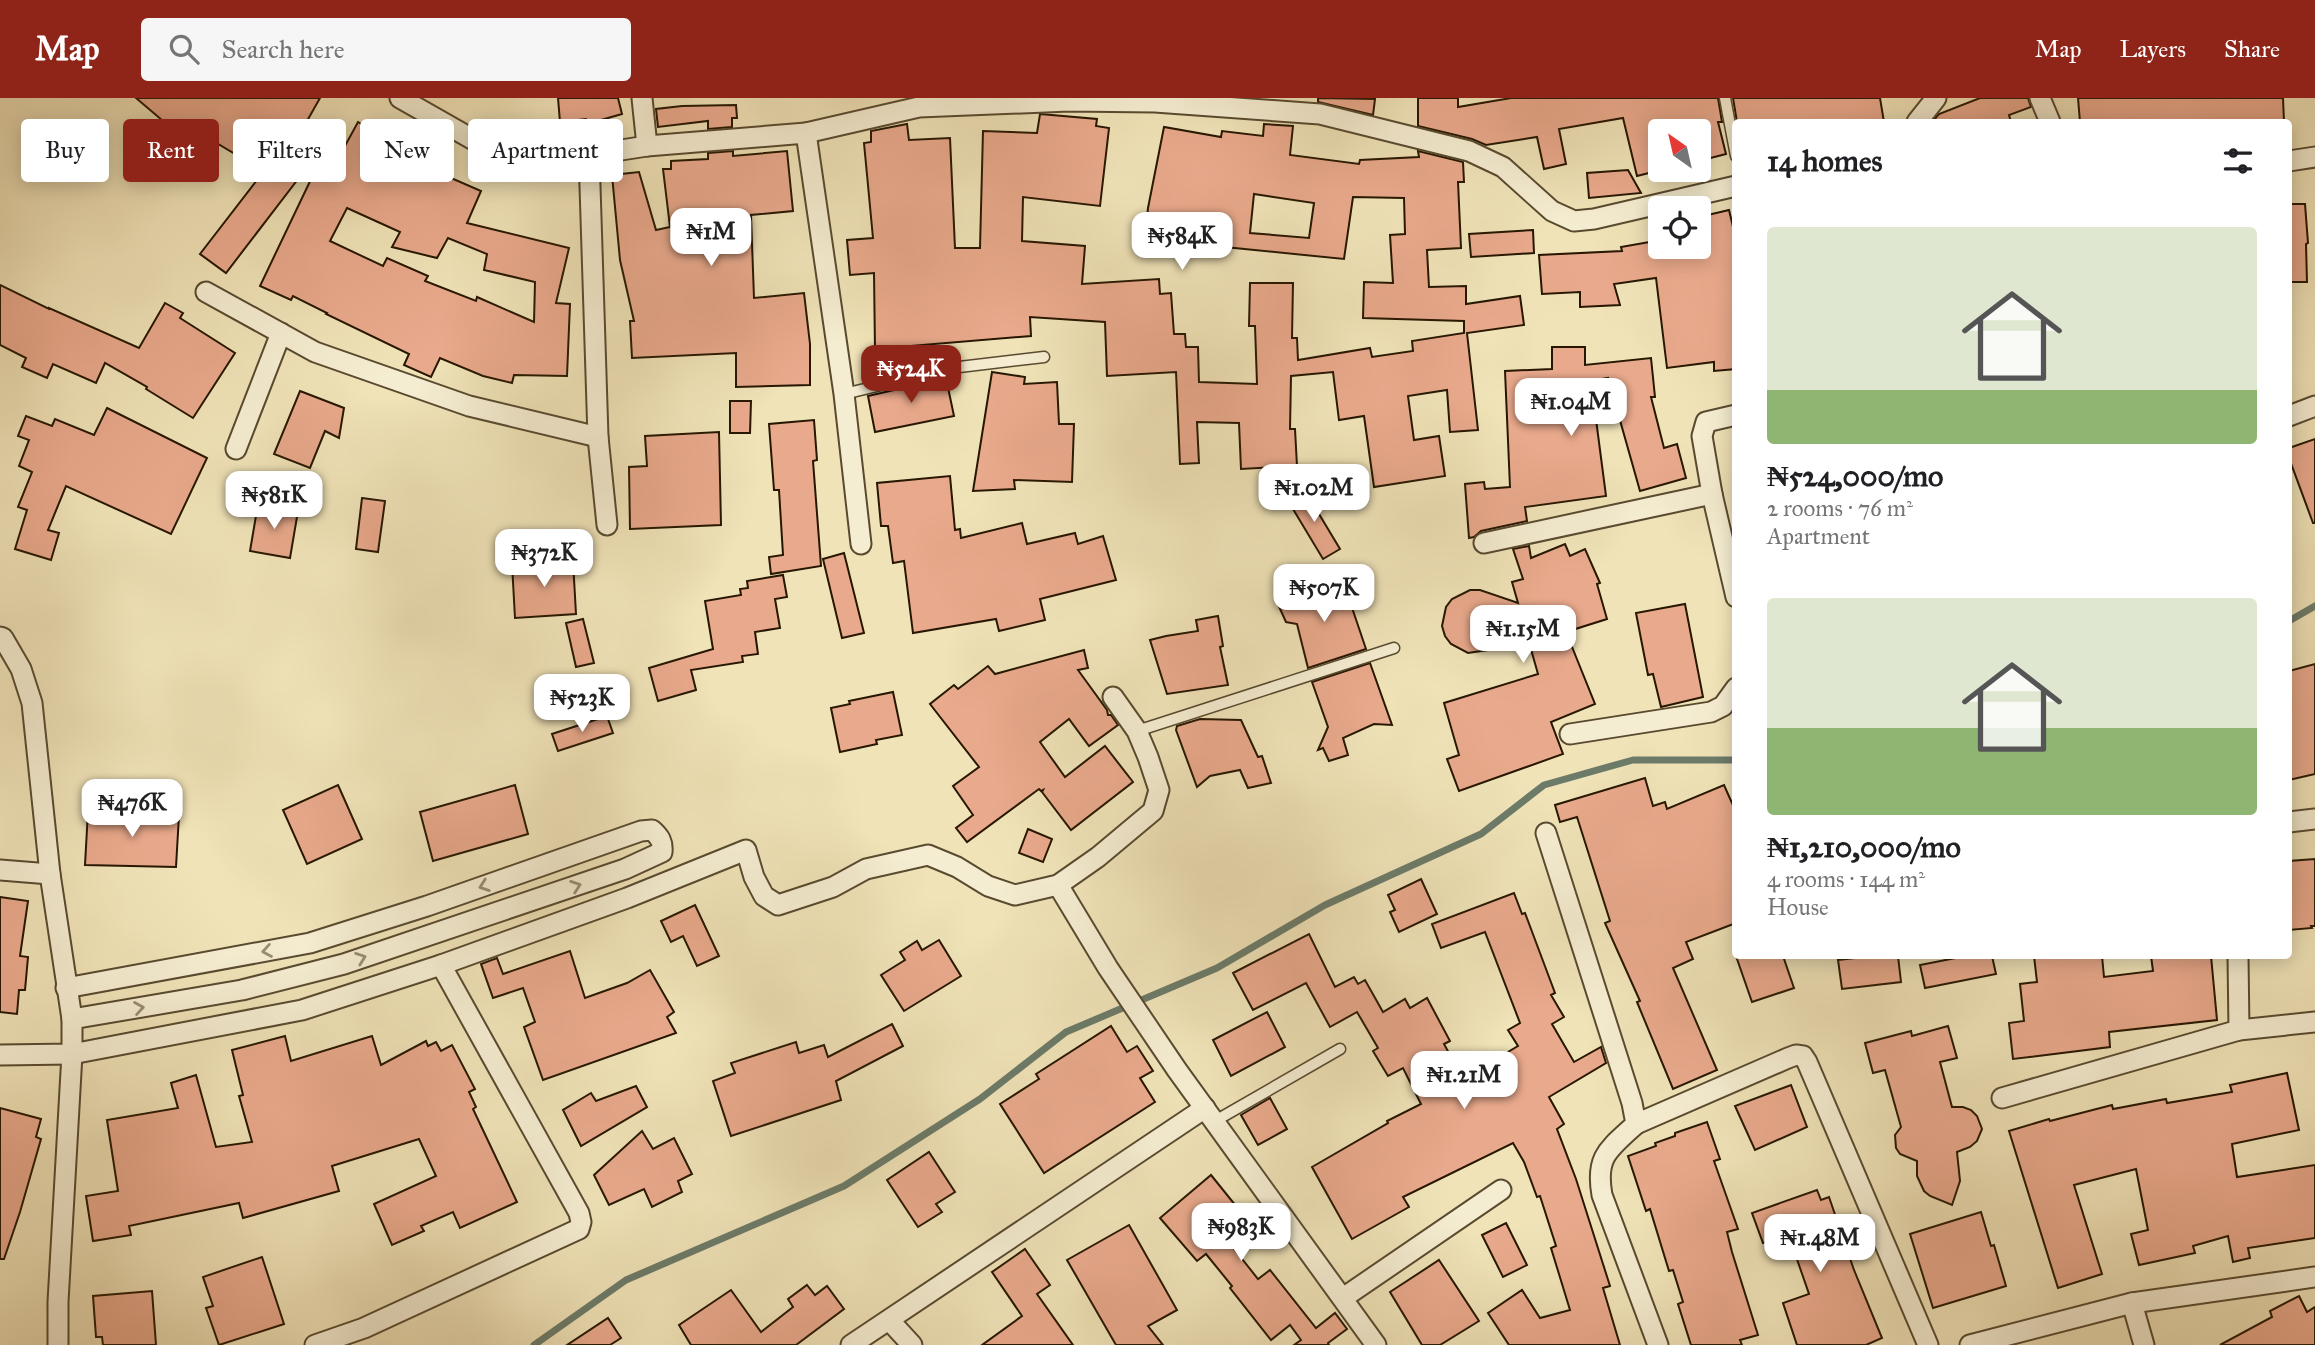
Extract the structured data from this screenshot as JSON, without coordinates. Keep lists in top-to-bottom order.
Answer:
{
  "north": "top left",
  "page": {
    "header": "Map",
    "search": "Search here",
    "nav": ["Map", "Layers", "Share"],
    "chip": [
      "Buy",
      "Rent",
      "Filters",
      "New",
      "Apartment"
    ],
    "heading": "14 homes",
    "list": [
      {
        "name": "₦524,000/mo",
        "note": "2 rooms · 76 m² · Apartment"
      },
      {
        "name": "₦1,210,000/mo",
        "note": "4 rooms · 144 m² · House"
      }
    ],
    "price": [
      "₦1M",
      "₦584K",
      "₦524K",
      "₦1.04M",
      "₦1.02M",
      "₦581K",
      "₦372K",
      "₦507K",
      "₦1.15M",
      "₦523K",
      "₦476K",
      "₦1.21M",
      "₦983K",
      "₦1.48M"
    ]
  }
}
